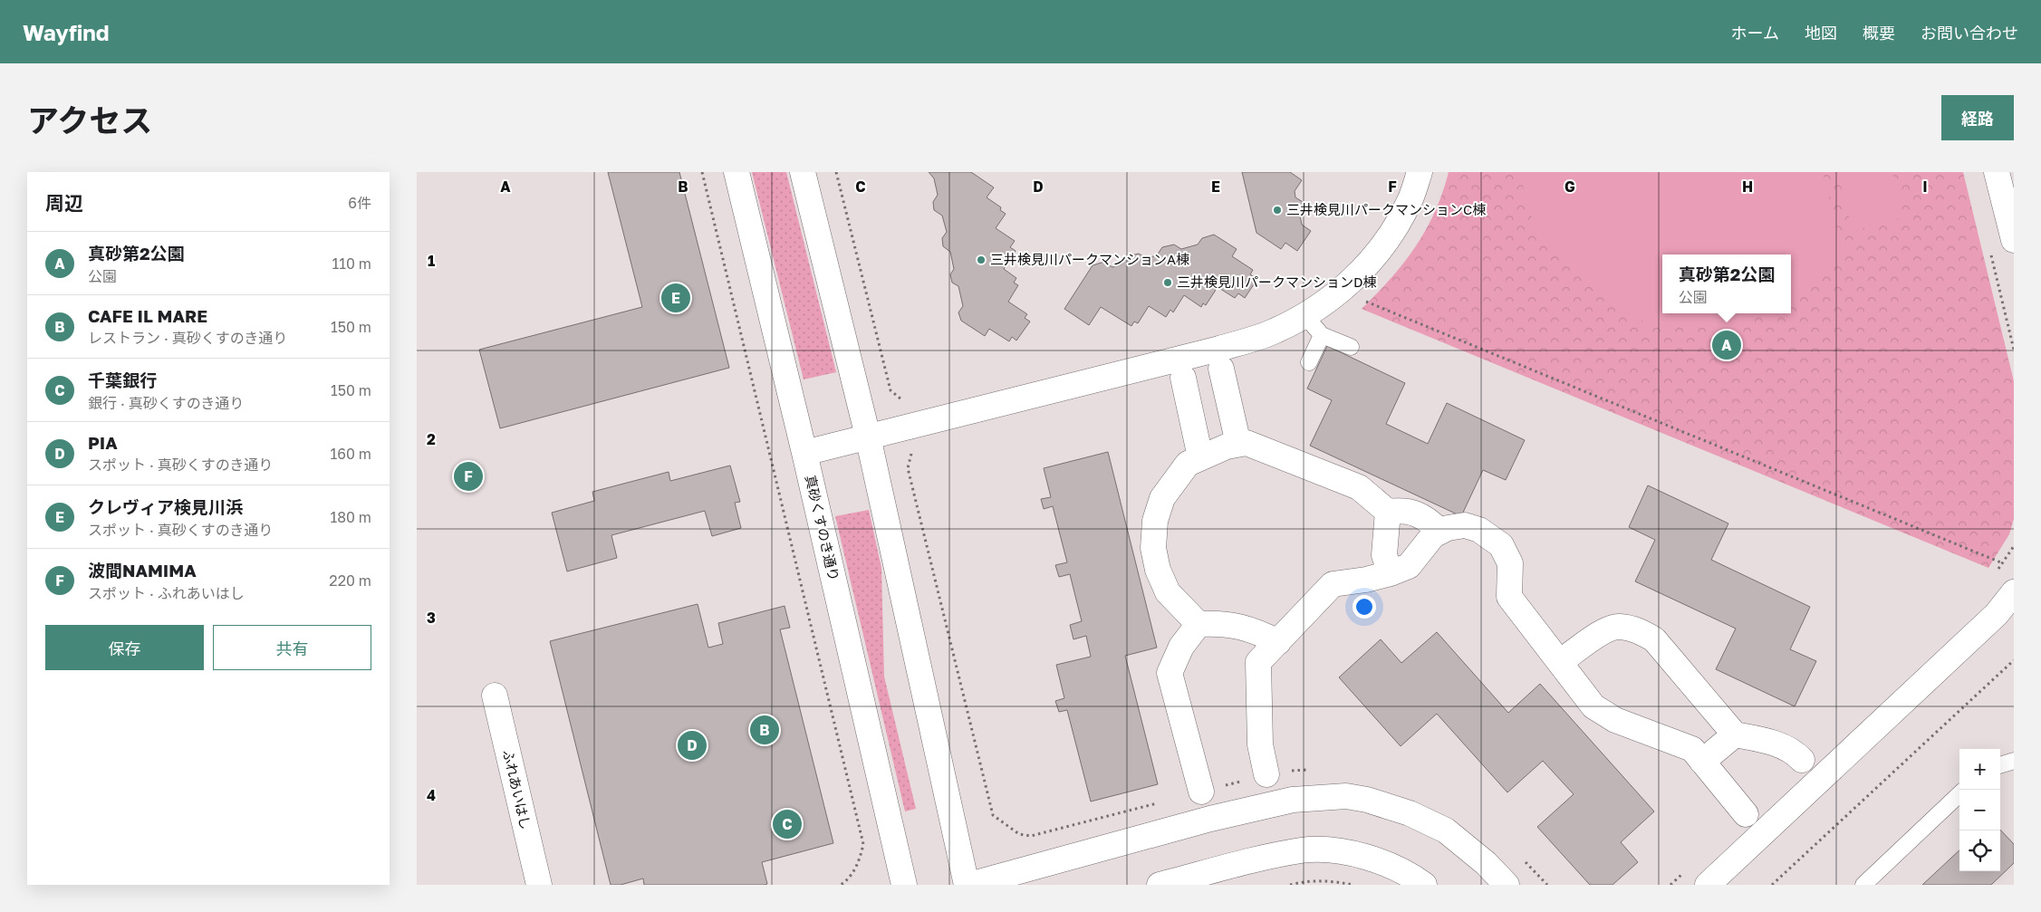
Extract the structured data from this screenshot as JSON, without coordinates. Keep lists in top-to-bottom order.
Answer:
{
  "streets": {
    "street": ["真砂くすのき通り", "ふれあいはし"]
  },
  "places": ["三井検見川パークマンションC棟", "三井検見川パークマンションA棟", "三井検見川パークマンションD棟"],
  "page": {
    "header": "Wayfind",
    "nav": [
      "ホーム",
      "地図",
      "概要",
      "お問い合わせ"
    ],
    "title": "アクセス",
    "buttons": [
      "経路",
      ["保存", "共有"]
    ],
    "heading": ["周辺", "6件"],
    "list": [
      {
        "mark": "A",
        "name": "真砂第2公園",
        "note": "公園",
        "value": "110 m"
      },
      {
        "mark": "B",
        "name": "CAFE IL MARE",
        "note": "レストラン · 真砂くすのき通り",
        "value": "150 m"
      },
      {
        "mark": "C",
        "name": "千葉銀行",
        "note": "銀行 · 真砂くすのき通り",
        "value": "150 m"
      },
      {
        "mark": "D",
        "name": "PIA",
        "note": "スポット · 真砂くすのき通り",
        "value": "160 m"
      },
      {
        "mark": "E",
        "name": "クレヴィア検見川浜",
        "note": "スポット · 真砂くすのき通り",
        "value": "180 m"
      },
      {
        "mark": "F",
        "name": "波間NAMIMA",
        "note": "スポット · ふれあいはし",
        "value": "220 m"
      }
    ],
    "popup": ["真砂第2公園", "公園"],
    "pins": [
      "E",
      "A",
      "F",
      "B",
      "D",
      "C"
    ],
    "map_buttons": ["+", "−"]
  },
  "grid": {
    "columns": [
      "A",
      "B",
      "C",
      "D",
      "E",
      "F",
      "G",
      "H",
      "I"
    ],
    "rows": [
      "1",
      "2",
      "3",
      "4"
    ]
  }
}
